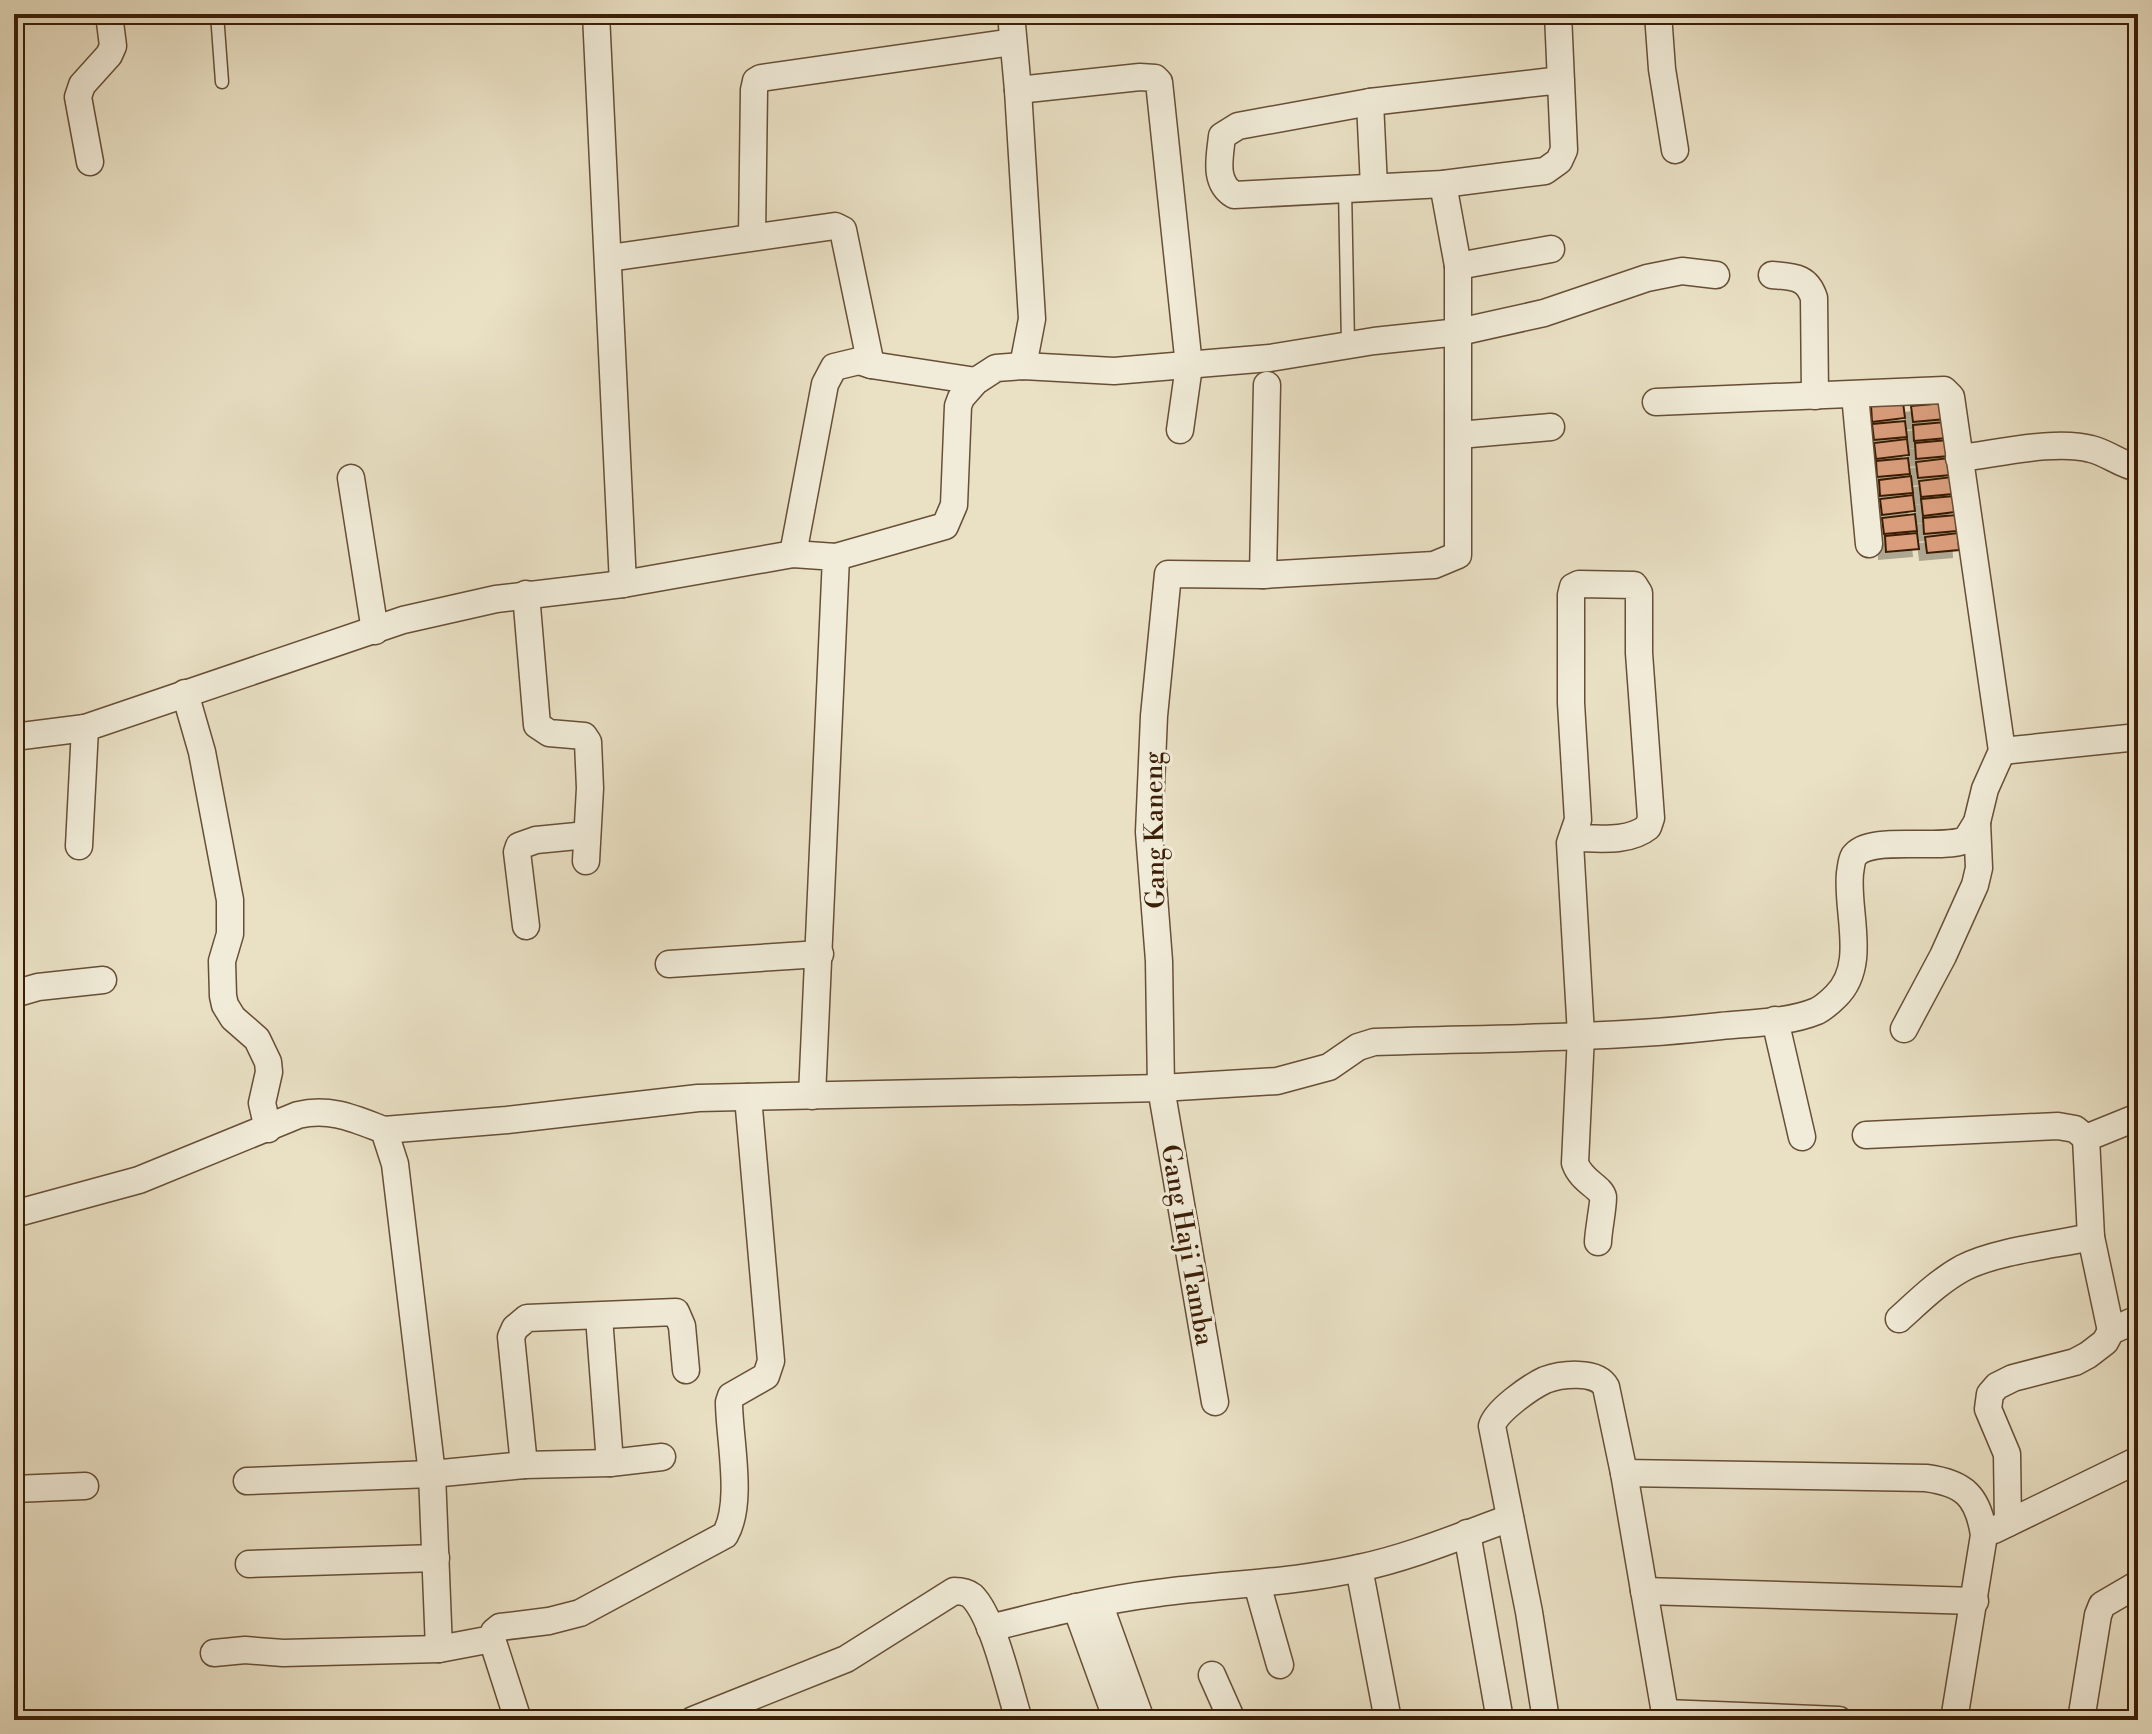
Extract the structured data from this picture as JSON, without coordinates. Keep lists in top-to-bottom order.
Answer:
{
  "streets": {
    "street": ["Gang Kaneng", "Gang Haji Tamba"]
  },
  "crossings": [
    ["Gang Kaneng", "Gang Haji Tamba"]
  ]
}
